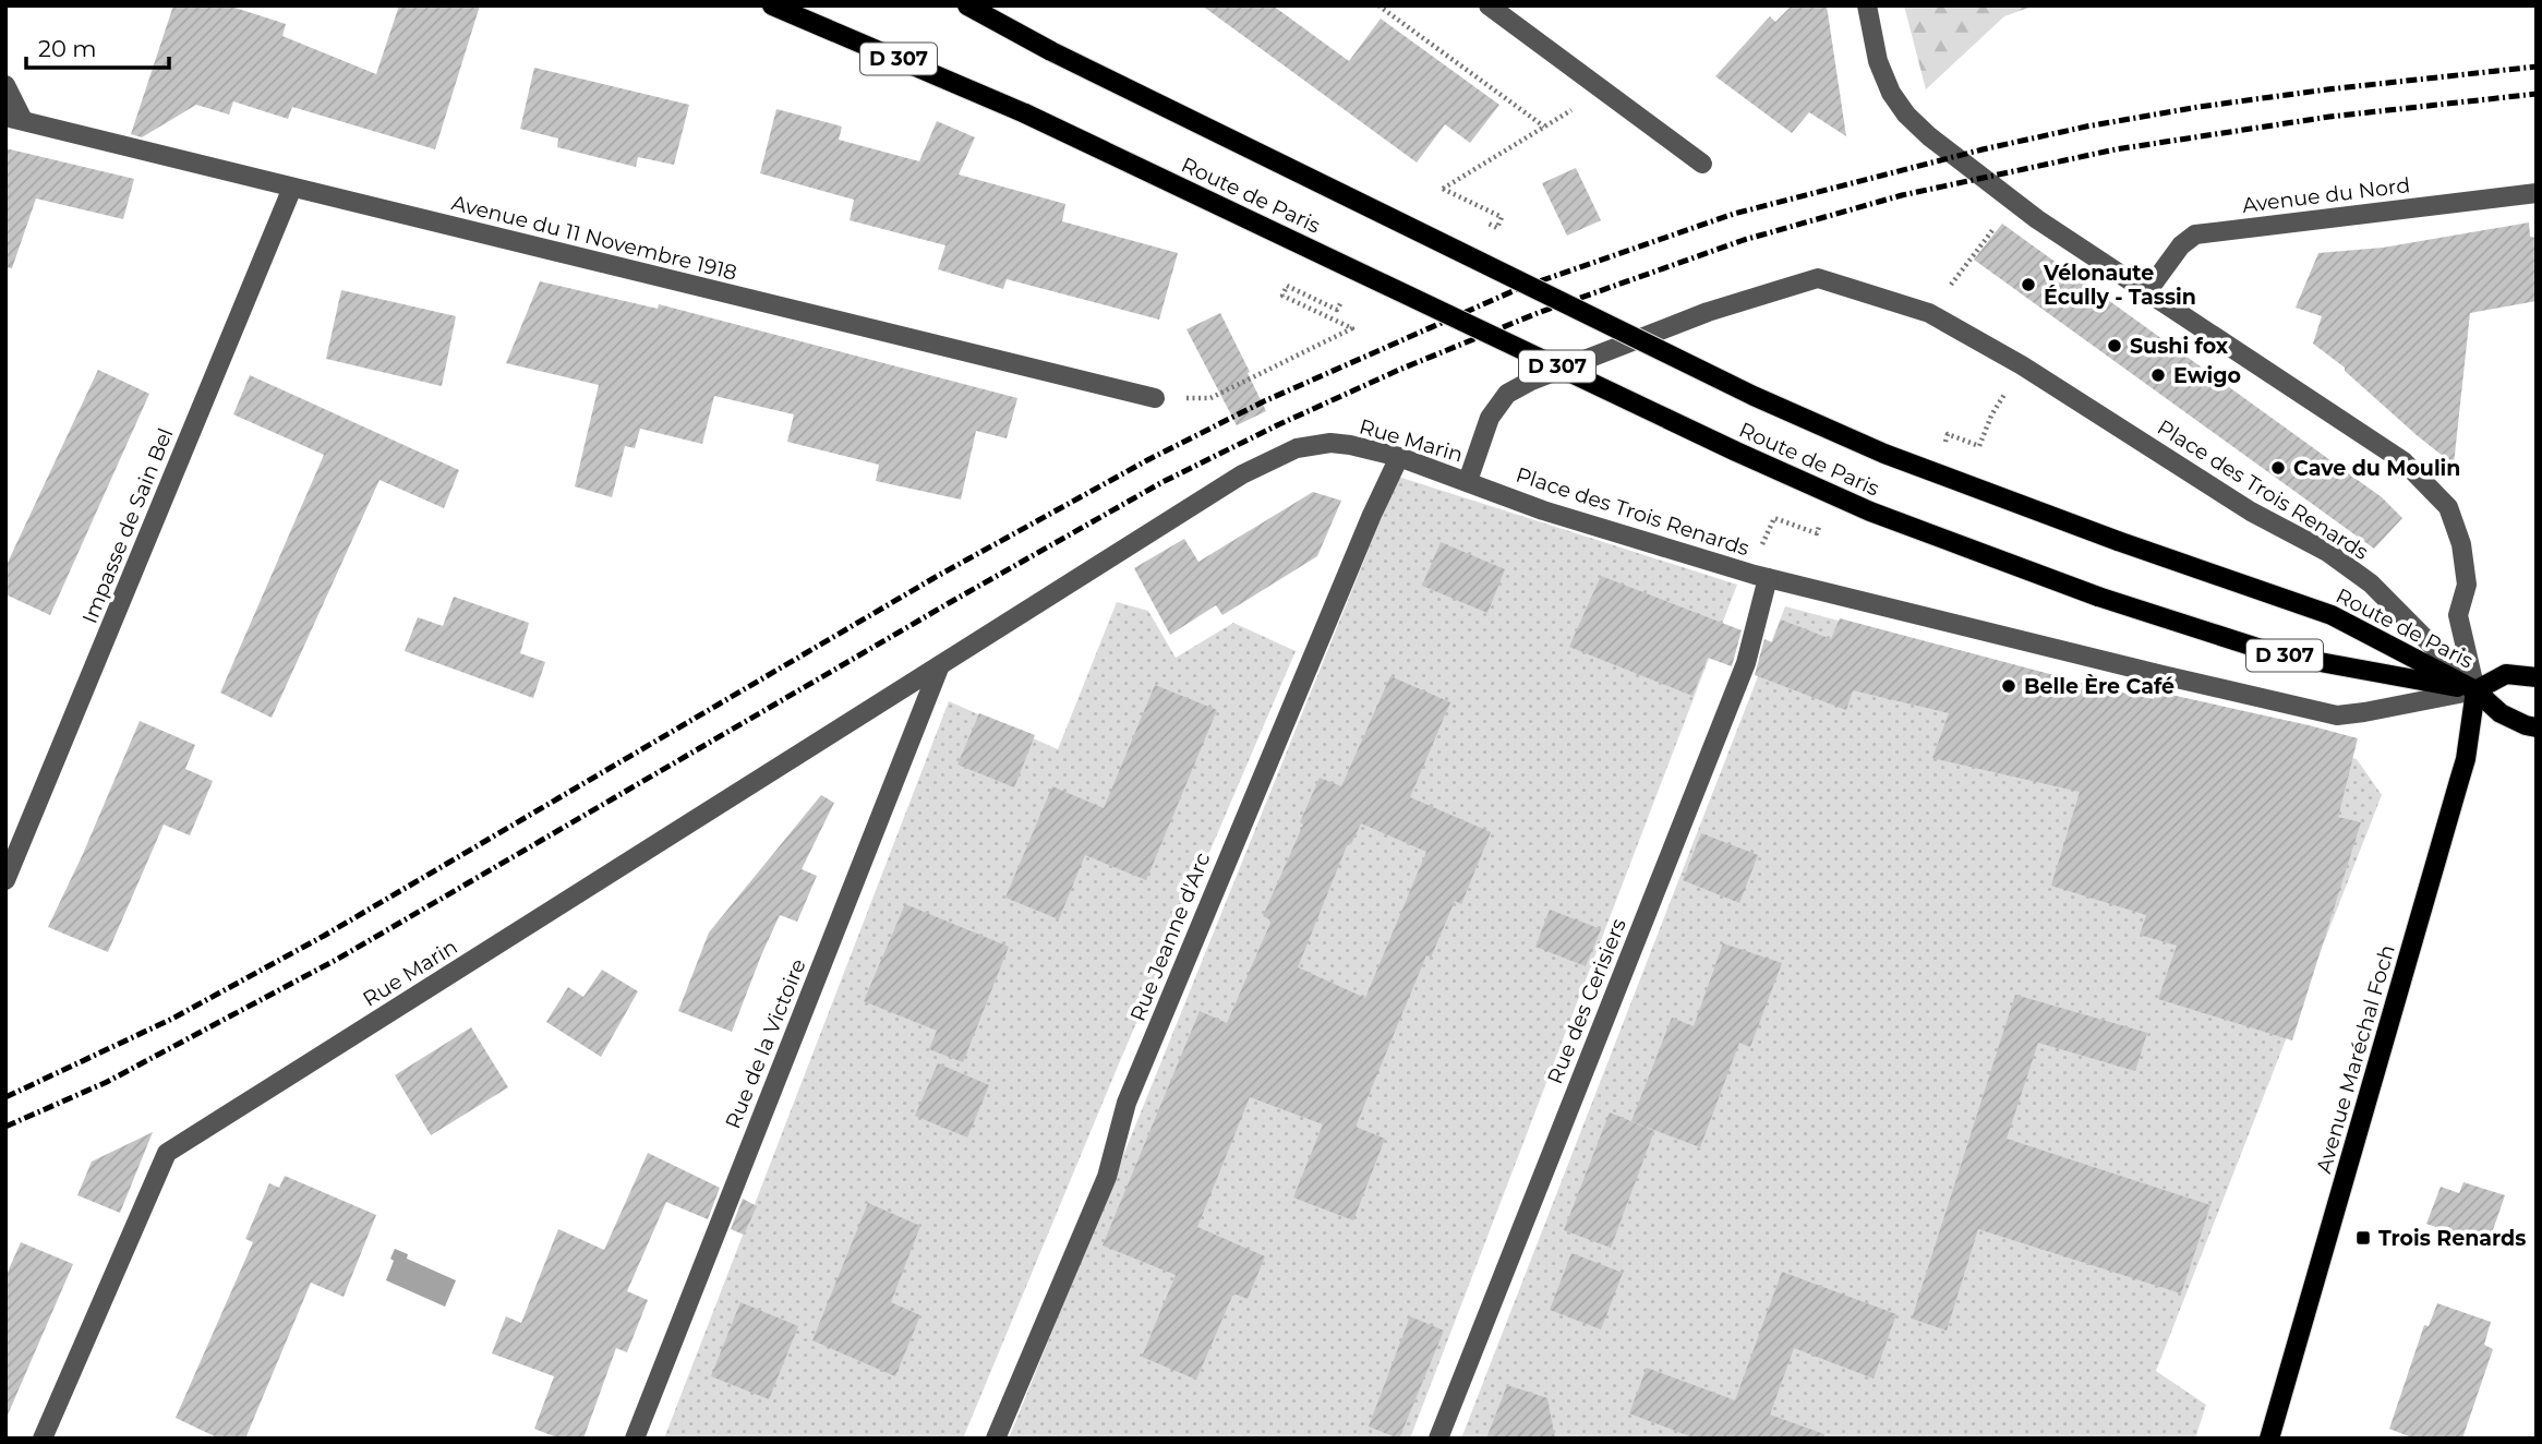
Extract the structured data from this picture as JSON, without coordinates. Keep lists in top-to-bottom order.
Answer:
{
  "streets": {
    "main road": ["D 307", "Route de Paris", "Avenue Maréchal Foch"],
    "street": [
      "Avenue du Nord",
      "Avenue du 11 Novembre 1918",
      "Rue Marin",
      "Place des Trois Renards",
      "Impasse de Sain Bel",
      "Rue Jeanne d'Arc",
      "Rue des Cerisiers",
      "Rue de la Victoire"
    ]
  },
  "crossings": [
    ["D 307", "Route de Paris"],
    ["D 307", "Place des Trois Renards"],
    ["D 307", "Avenue Maréchal Foch"],
    ["Route de Paris", "Place des Trois Renards"],
    ["Route de Paris", "Avenue Maréchal Foch"],
    ["Avenue du 11 Novembre 1918", "Impasse de Sain Bel"],
    ["Rue Marin", "Place des Trois Renards"],
    ["Rue Marin", "Rue Jeanne d'Arc"],
    ["Rue Marin", "Rue de la Victoire"],
    ["Place des Trois Renards", "Rue des Cerisiers"],
    ["Place des Trois Renards", "Avenue Maréchal Foch"]
  ],
  "places": {
    "other": [
      "Vélonaute Écully - Tassin",
      "Sushi fox",
      "Ewigo",
      "Cave du Moulin",
      "Belle Ère Café"
    ],
    "transit": ["Trois Renards"]
  },
  "scale_bar": "20 m"
}
